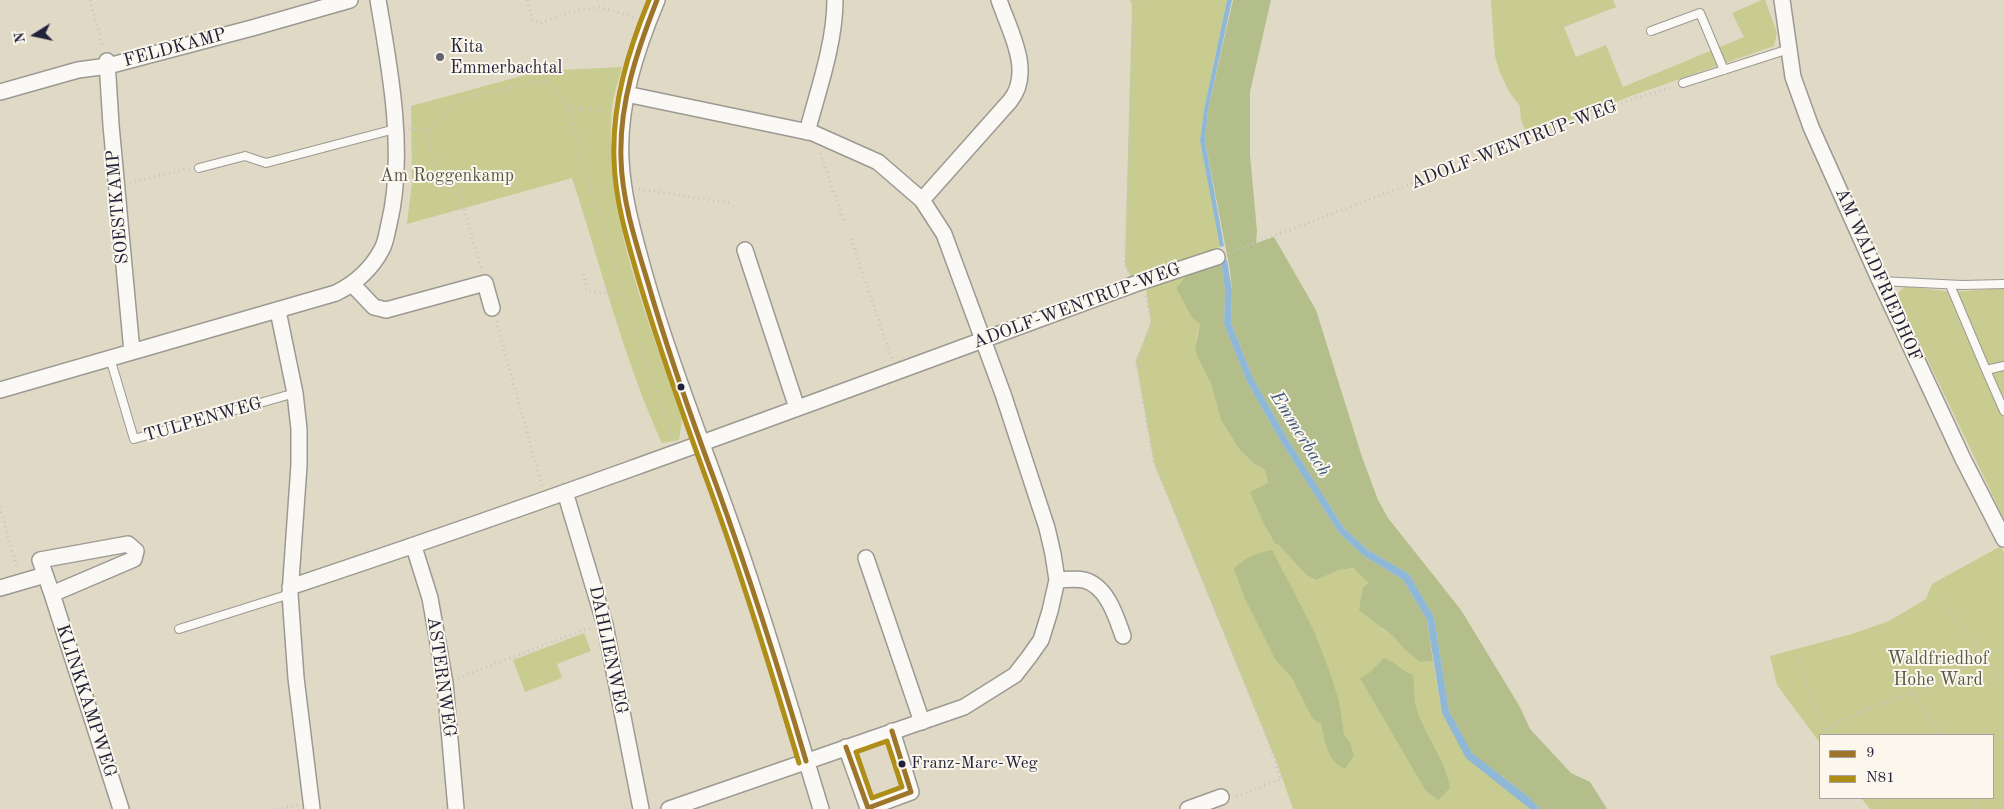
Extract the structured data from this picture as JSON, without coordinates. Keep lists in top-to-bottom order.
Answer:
{
  "streets": {
    "street": [
      "FELDKAMP",
      "ADOLF-WENTRUP-WEG",
      "SOESTKAMP",
      "AM WALDFRIEDHOF",
      "DAHLIENWEG",
      "ASTERNWEG",
      "KLINKKAMPWEG"
    ],
    "lane": ["TULPENWEG"]
  },
  "crossings": [
    ["FELDKAMP", "SOESTKAMP"],
    ["ADOLF-WENTRUP-WEG", "DAHLIENWEG"],
    ["ADOLF-WENTRUP-WEG", "ASTERNWEG"]
  ],
  "water": ["Emmerbach"],
  "parks": ["Am Roggenkamp", "Waldfriedhof Hohe Ward"],
  "places": ["Kita Emmerbachtal", "Franz-Marc-Weg"],
  "lines": ["transit line 9", "transit line N81"],
  "legend": ["9", "N81"],
  "north": "left"
}
